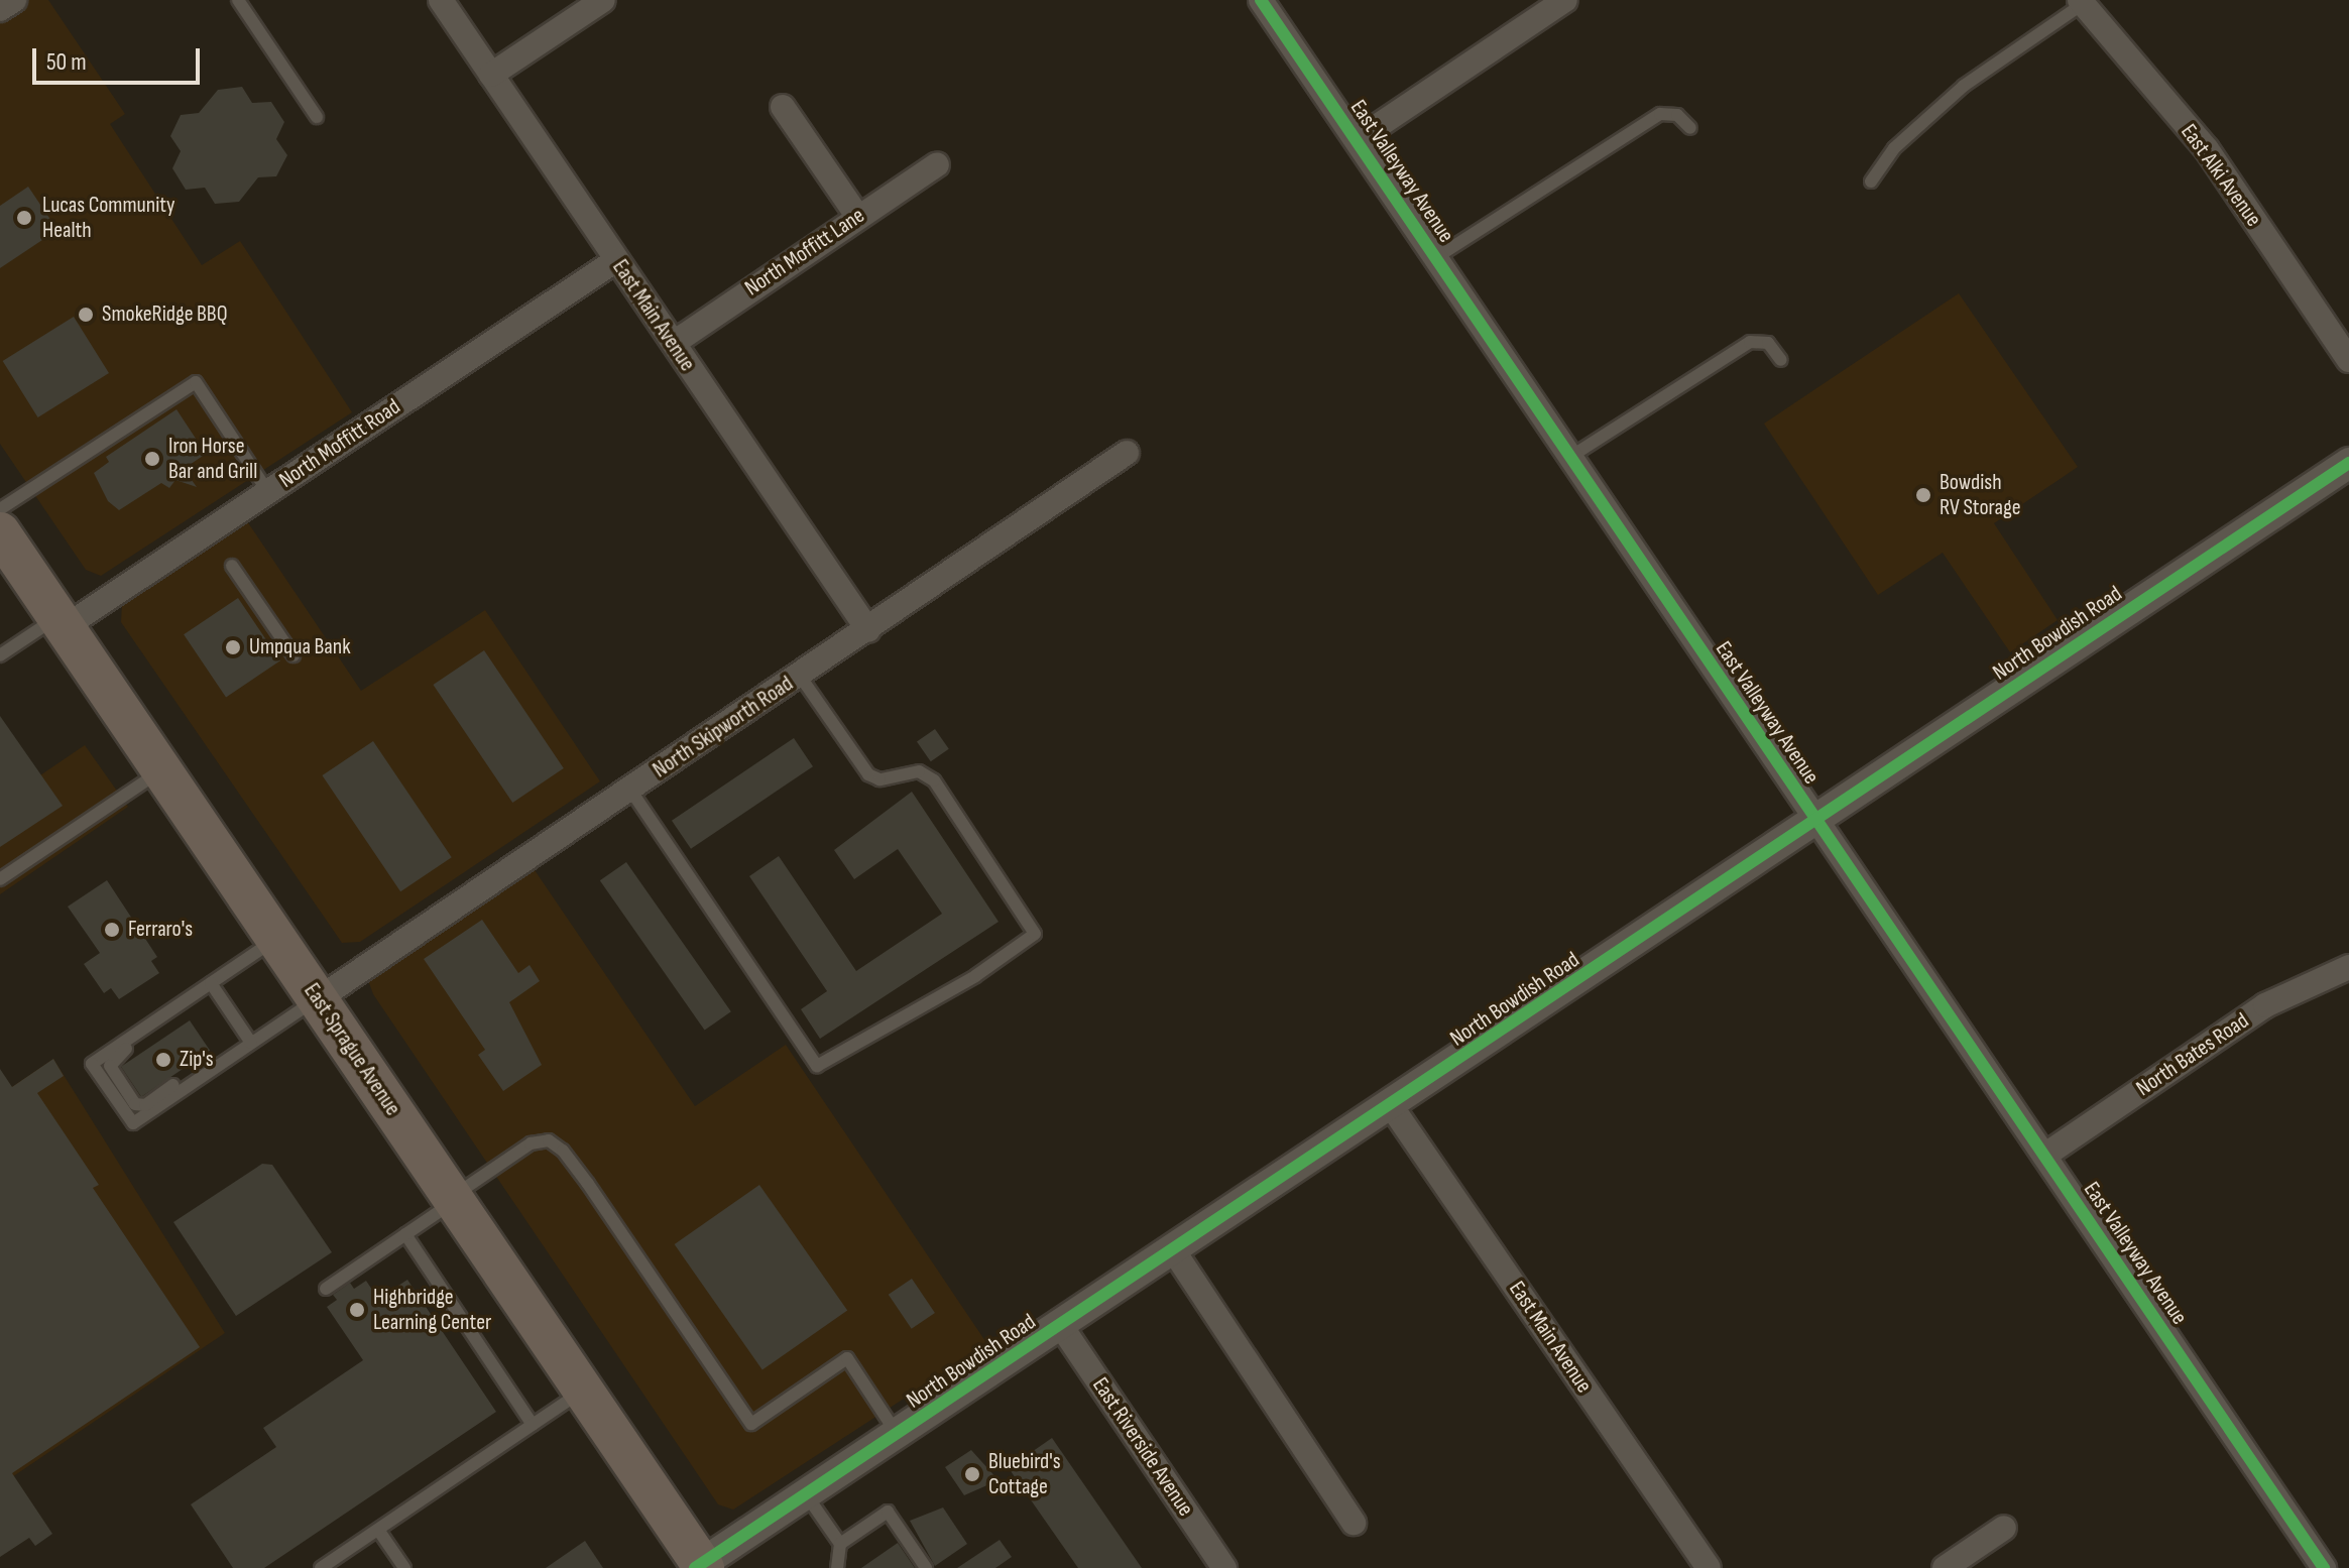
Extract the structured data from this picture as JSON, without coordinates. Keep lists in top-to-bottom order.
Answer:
{
  "streets": {
    "main road": ["East Sprague Avenue"],
    "street": [
      "East Valleyway Avenue",
      "East Alki Avenue",
      "North Moffitt Lane",
      "East Main Avenue",
      "North Moffitt Road",
      "North Bowdish Road",
      "North Skipworth Road",
      "North Bates Road",
      "East Riverside Avenue"
    ]
  },
  "crossings": [
    ["East Valleyway Avenue", "North Bowdish Road"],
    ["East Valleyway Avenue", "North Bates Road"],
    ["North Moffitt Lane", "East Main Avenue"],
    ["East Main Avenue", "North Moffitt Road"],
    ["East Main Avenue", "North Bowdish Road"],
    ["East Main Avenue", "North Skipworth Road"],
    ["North Moffitt Road", "East Sprague Avenue"],
    ["North Bowdish Road", "East Sprague Avenue"],
    ["North Bowdish Road", "East Riverside Avenue"],
    ["North Skipworth Road", "East Sprague Avenue"]
  ],
  "places": [
    "Lucas Community Health",
    "SmokeRidge BBQ",
    "Iron Horse Bar and Grill",
    "Bowdish RV Storage",
    "Umpqua Bank",
    "Ferraro's",
    "Zip's",
    "Highbridge Learning Center",
    "Bluebird's Cottage"
  ],
  "scale_bar": "50 m"
}
